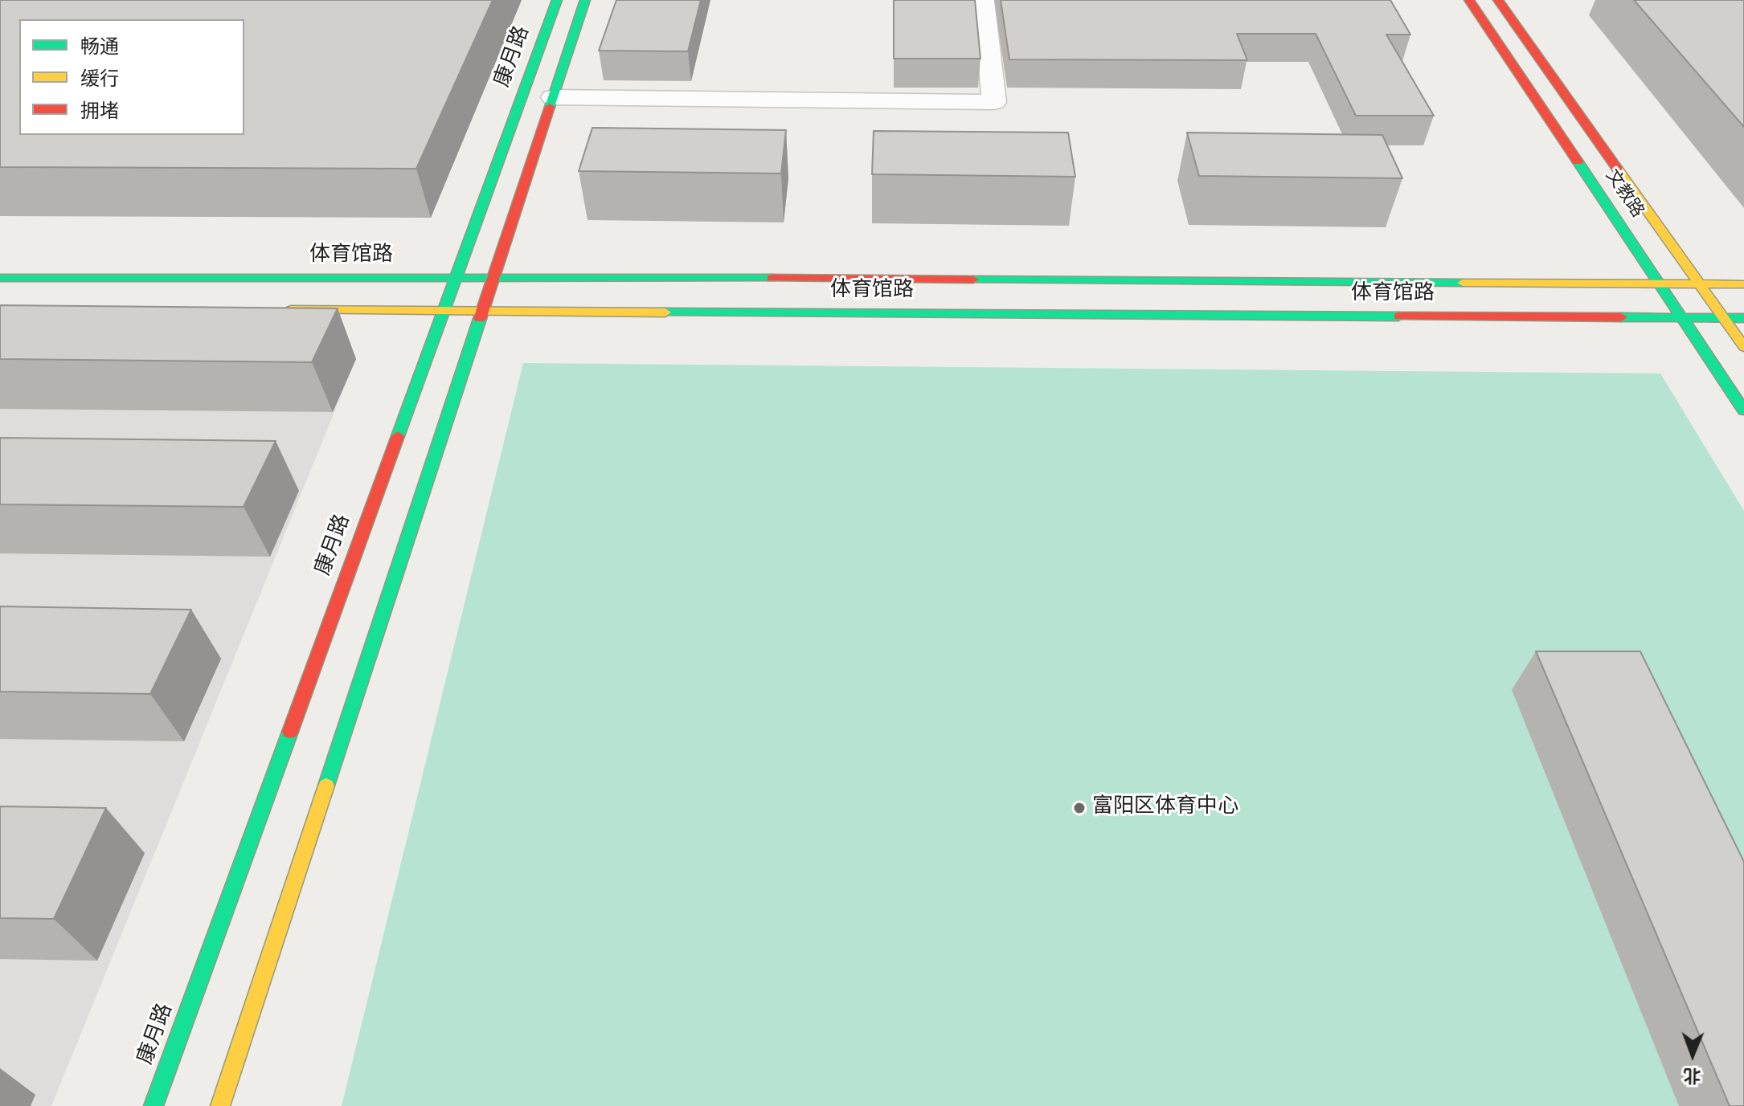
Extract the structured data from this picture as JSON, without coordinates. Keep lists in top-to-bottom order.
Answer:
{
  "streets": {
    "street": ["康月路", "文教路", "体育馆路"]
  },
  "crossings": [
    ["康月路", "体育馆路"],
    ["文教路", "体育馆路"]
  ],
  "places": ["富阳区体育中心"],
  "legend": ["畅通", "缓行", "拥堵"],
  "north": "bottom"
}
